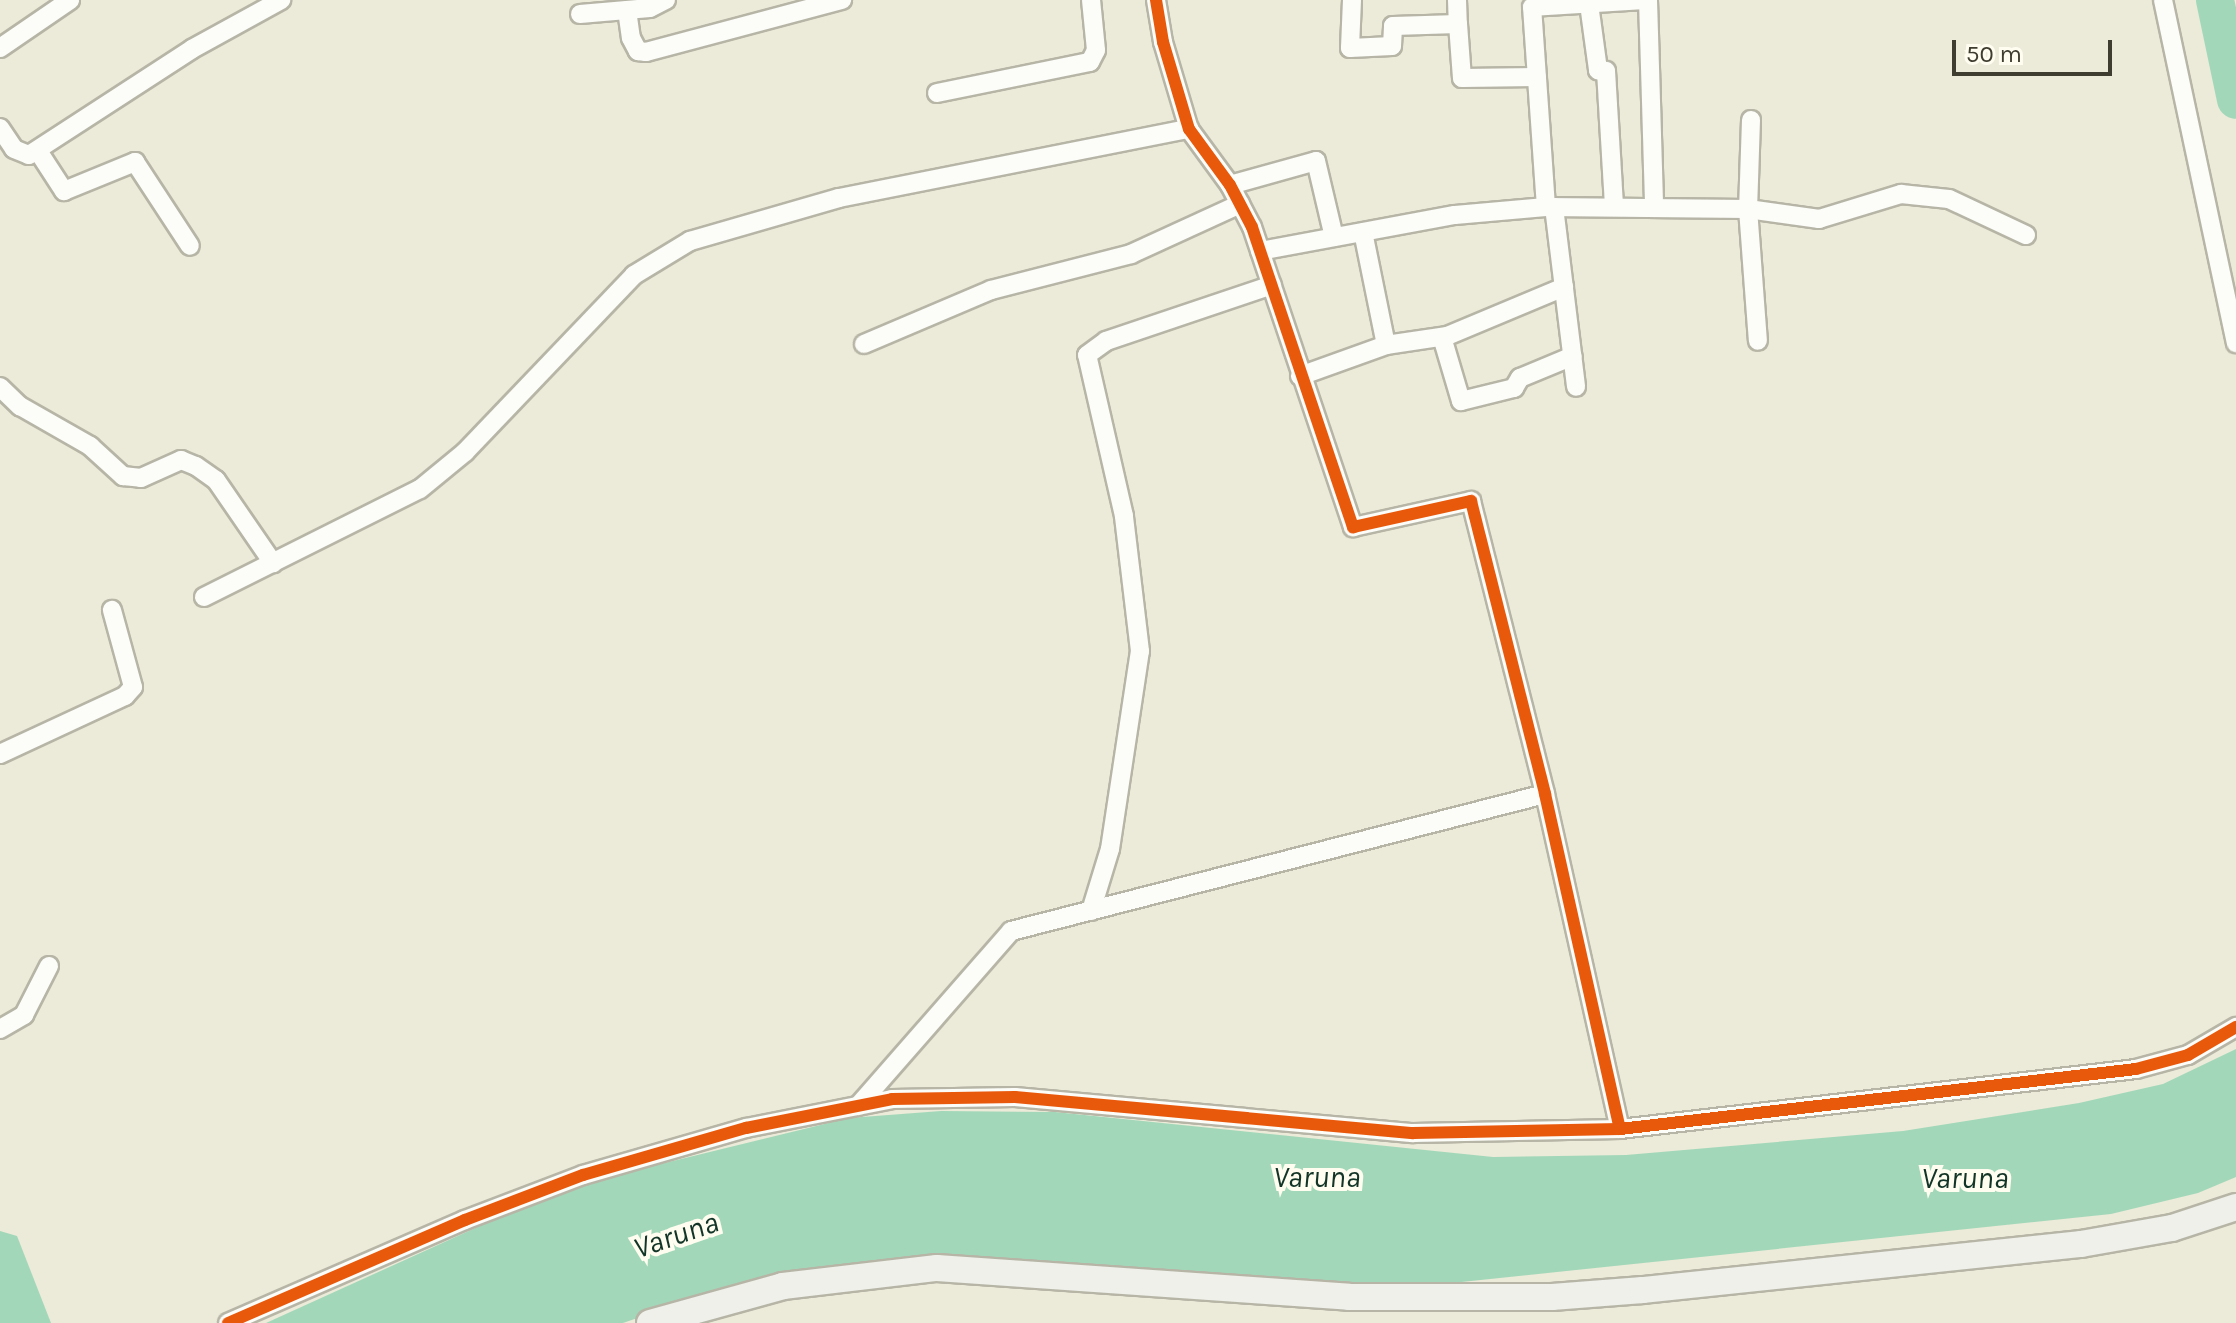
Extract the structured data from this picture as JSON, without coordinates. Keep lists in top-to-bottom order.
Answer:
{
  "water": ["Varuna"],
  "scale_bar": "50 m"
}
